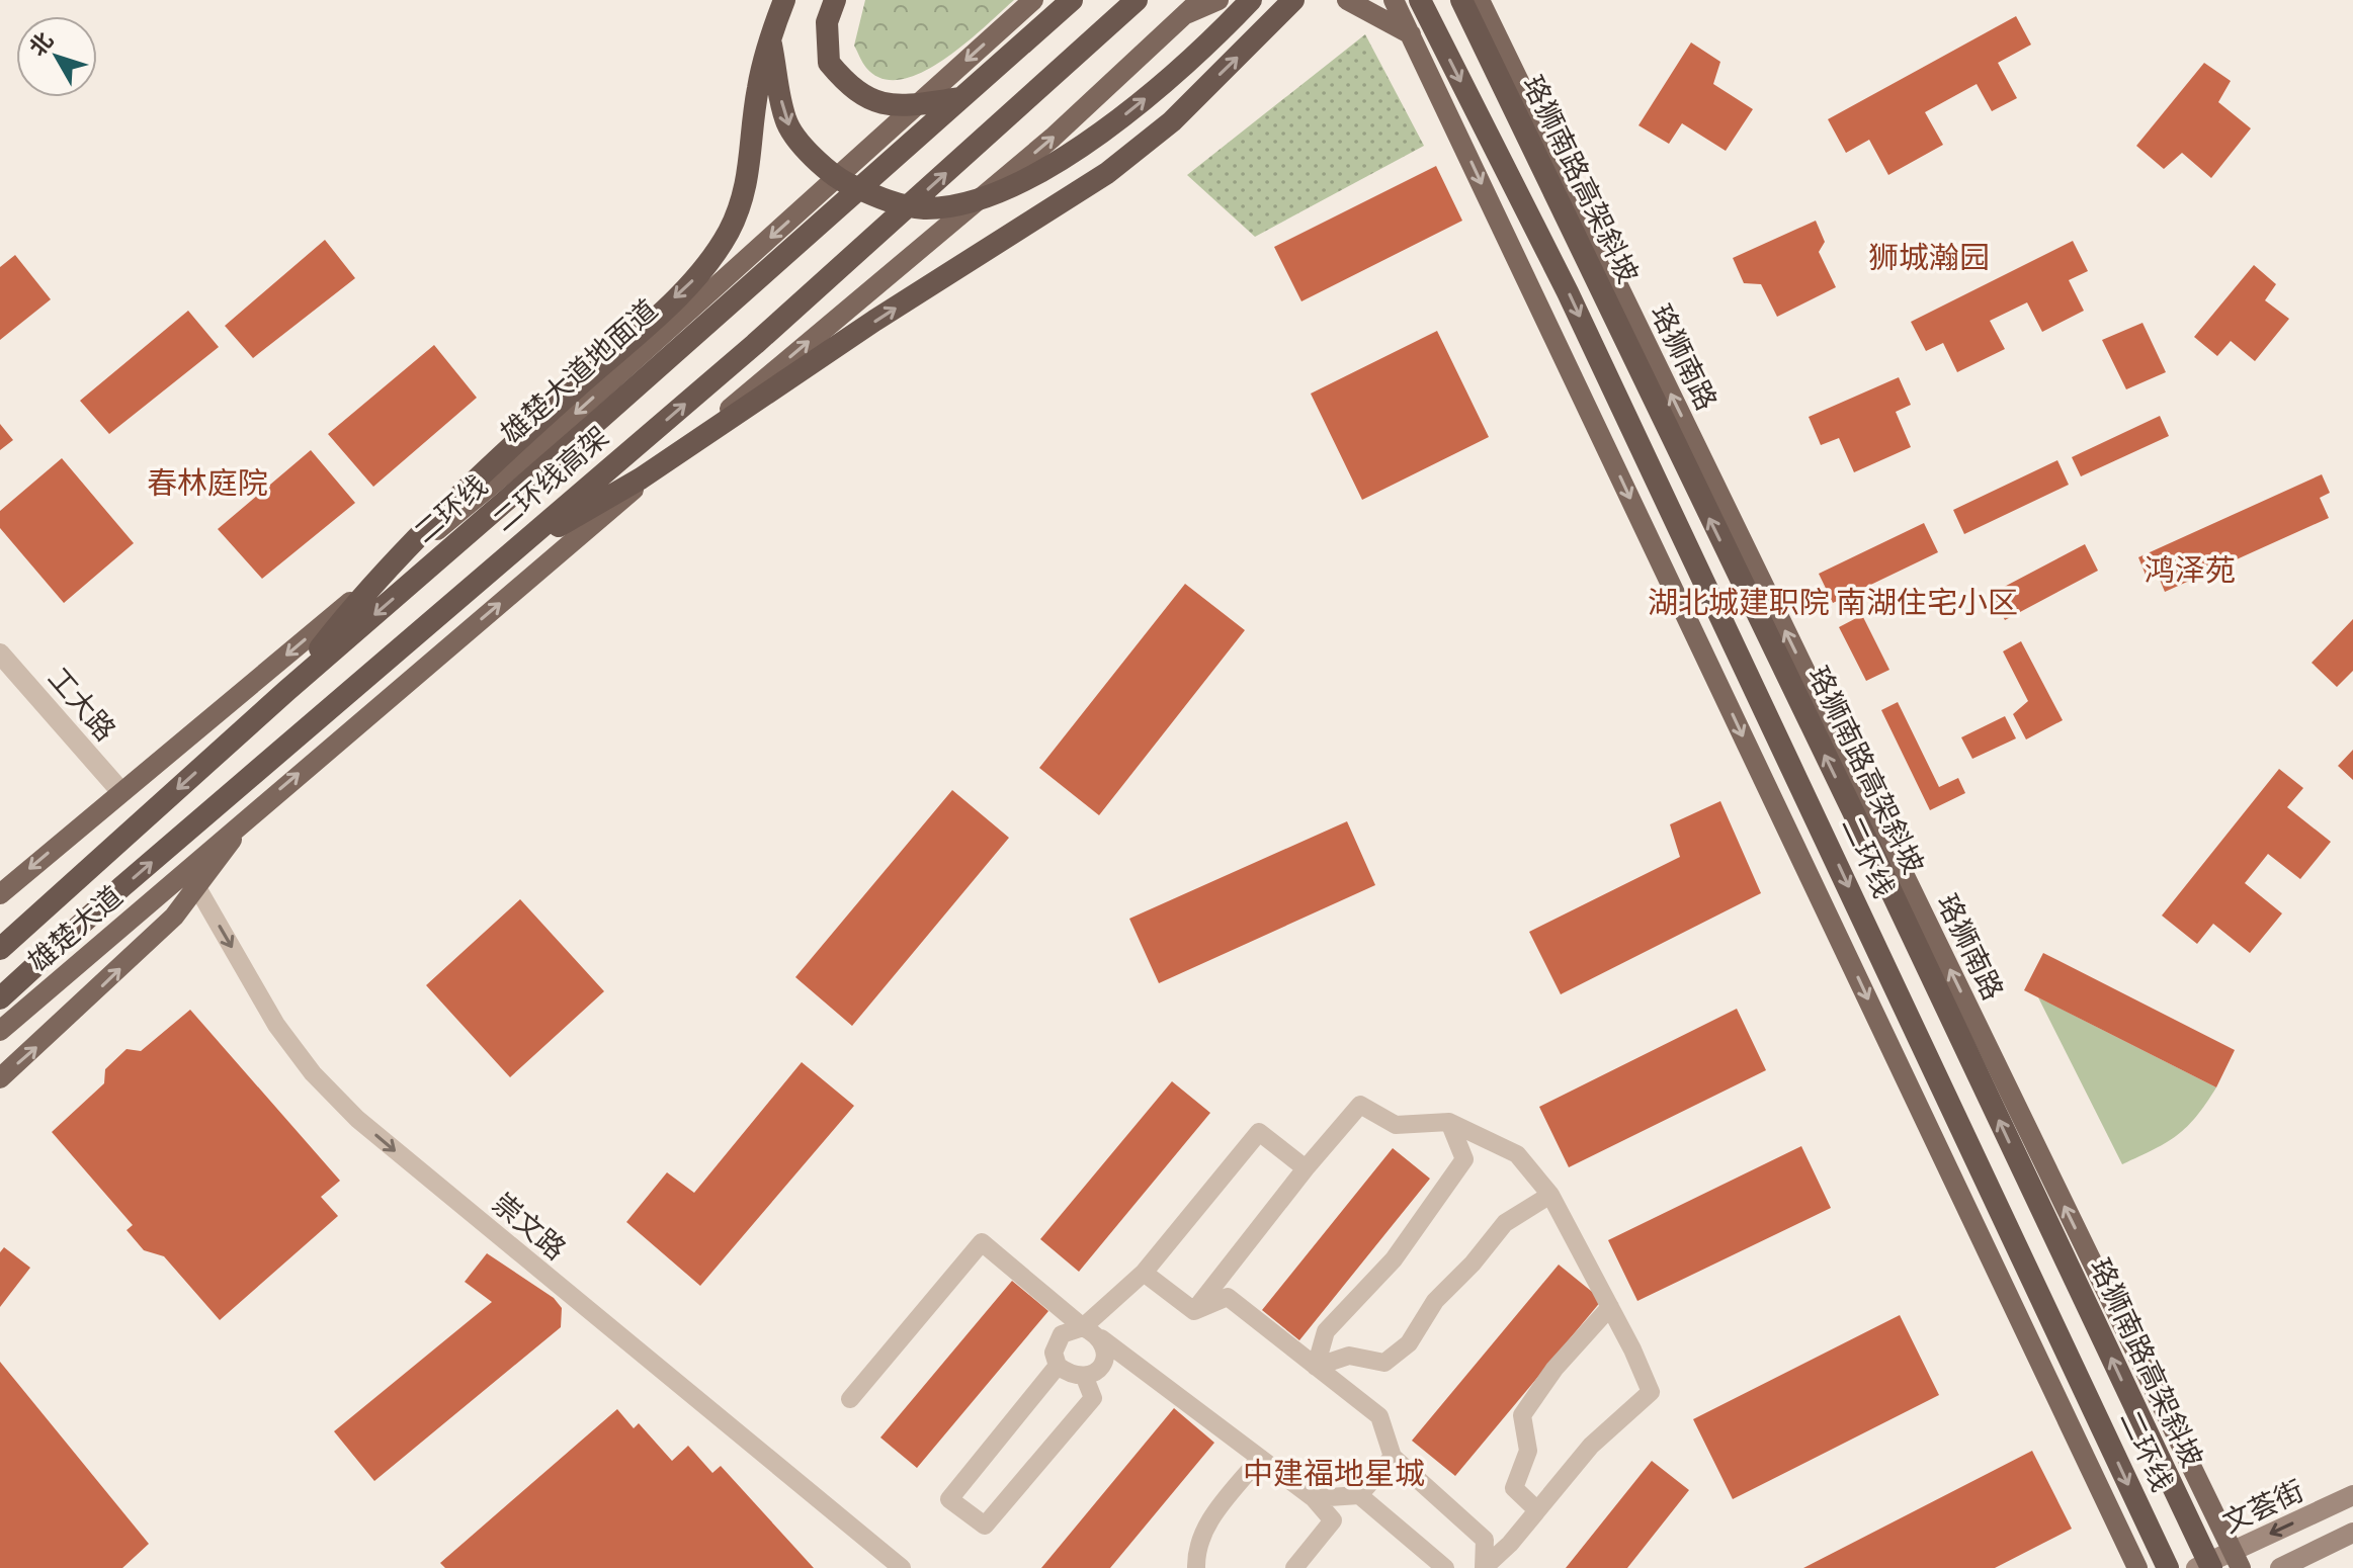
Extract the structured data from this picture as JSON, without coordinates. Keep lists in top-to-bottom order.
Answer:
{
  "streets": {
    "highway": ["珞狮南路高架斜坡", "二环线高架", "二环线"],
    "main road": [
      "珞狮南路",
      "雄楚大道地面道",
      "雄楚大道",
      "文荟街"
    ],
    "street": ["工大路", "崇文路"]
  },
  "crossings": [
    ["珞狮南路", "文荟街"],
    ["雄楚大道地面道", "工大路"],
    ["雄楚大道", "崇文路"]
  ],
  "one_way": ["珞狮南路高架斜坡", "二环线", "崇文路"],
  "districts": [
    "狮城瀚园",
    "春林庭院",
    "鸿泽苑",
    "湖北城建职院 南湖住宅小区",
    "中建福地星城"
  ],
  "north": "top left"
}
